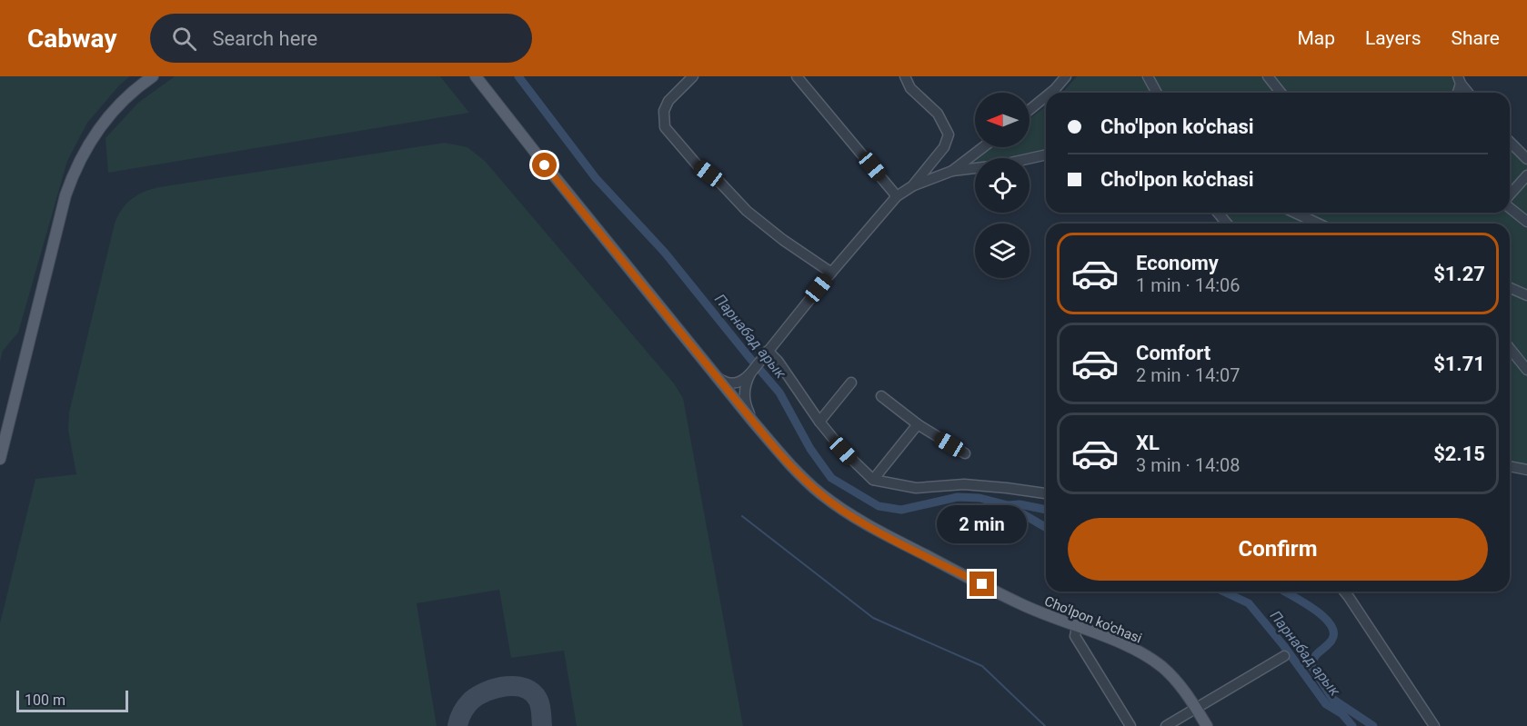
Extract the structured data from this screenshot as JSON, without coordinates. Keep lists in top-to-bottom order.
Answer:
{
  "streets": {
    "main road": ["Cho'lpon ko'chasi"]
  },
  "water": ["Парнабад арык"],
  "scale_bar": "100 m",
  "north": "left",
  "page": {
    "header": "Cabway",
    "search": "Search here",
    "nav": ["Map", "Layers", "Share"],
    "banner": ["Cho'lpon ko'chasi", "Cho'lpon ko'chasi"],
    "list": [
      {
        "name": "Economy",
        "note": "1 min · 14:06",
        "value": "$1.27"
      },
      {
        "name": "Comfort",
        "note": "2 min · 14:07",
        "value": "$1.71"
      },
      {
        "name": "XL",
        "note": "3 min · 14:08",
        "value": "$2.15"
      }
    ],
    "bubble": "2 min",
    "buttons": "Confirm",
    "scale": "100 m"
  }
}
